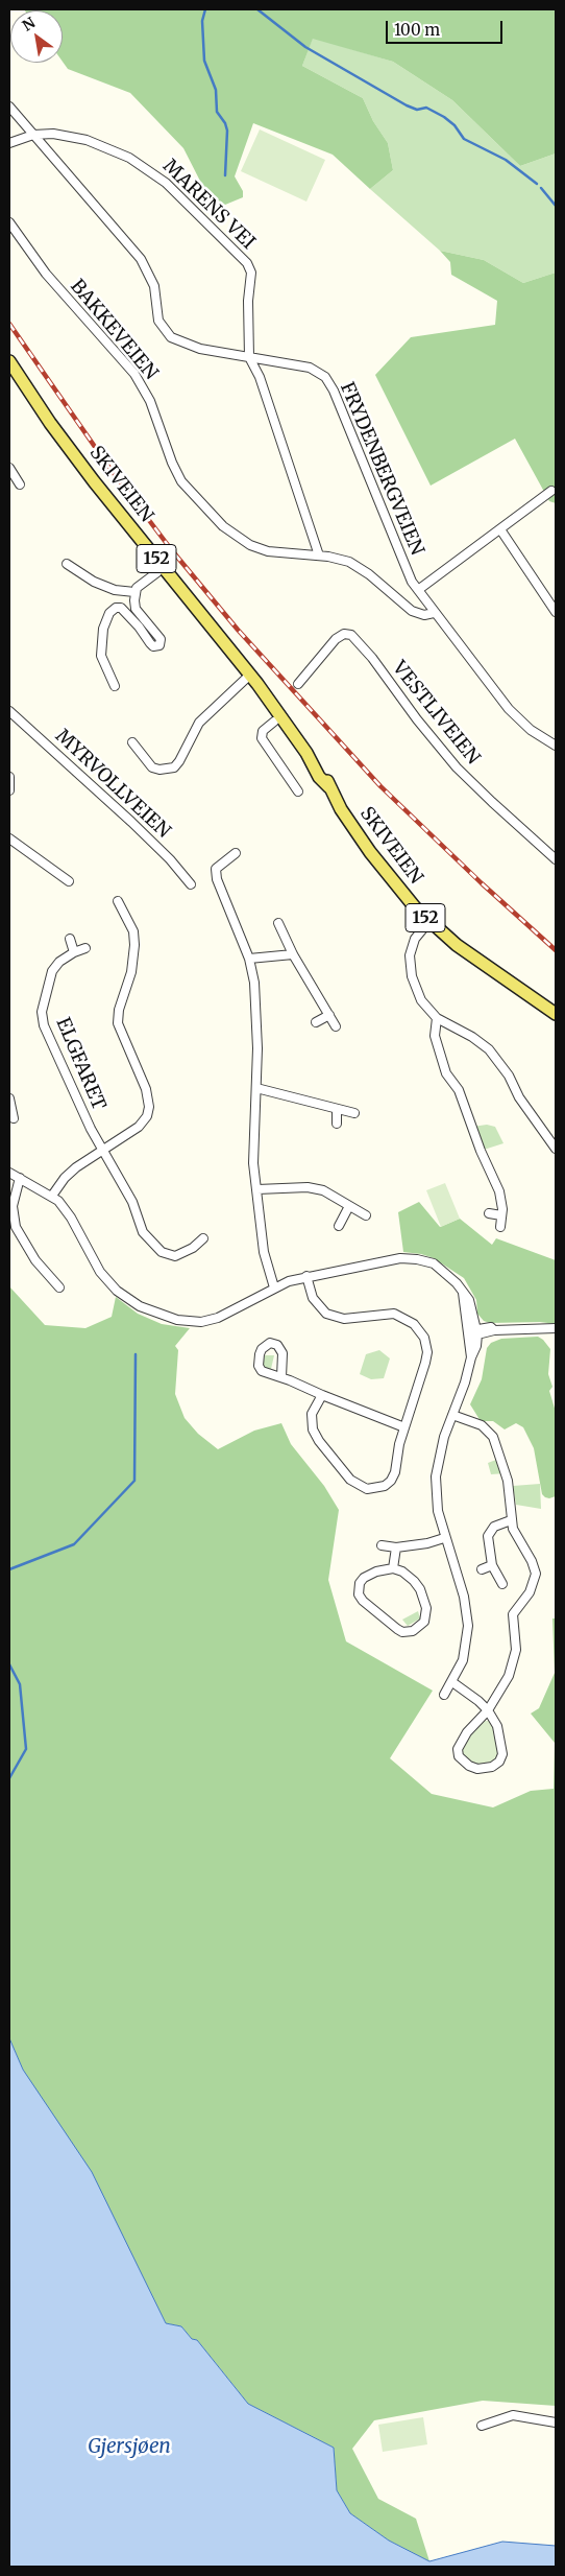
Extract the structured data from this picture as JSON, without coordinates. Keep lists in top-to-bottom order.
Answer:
{
  "streets": {
    "main road": ["SKIVEIEN", "152"],
    "street": [
      "MARENS VEI",
      "BAKKEVEIEN",
      "FRYDENBERGVEIEN",
      "VESTLIVEIEN",
      "MYRVOLLVEIEN",
      "ELGFARET"
    ]
  },
  "crossings": [
    ["MARENS VEI", "BAKKEVEIEN"],
    ["MARENS VEI", "FRYDENBERGVEIEN"],
    ["BAKKEVEIEN", "FRYDENBERGVEIEN"]
  ],
  "water": ["Gjersjøen"],
  "scale_bar": "100 m",
  "north": "top left"
}
